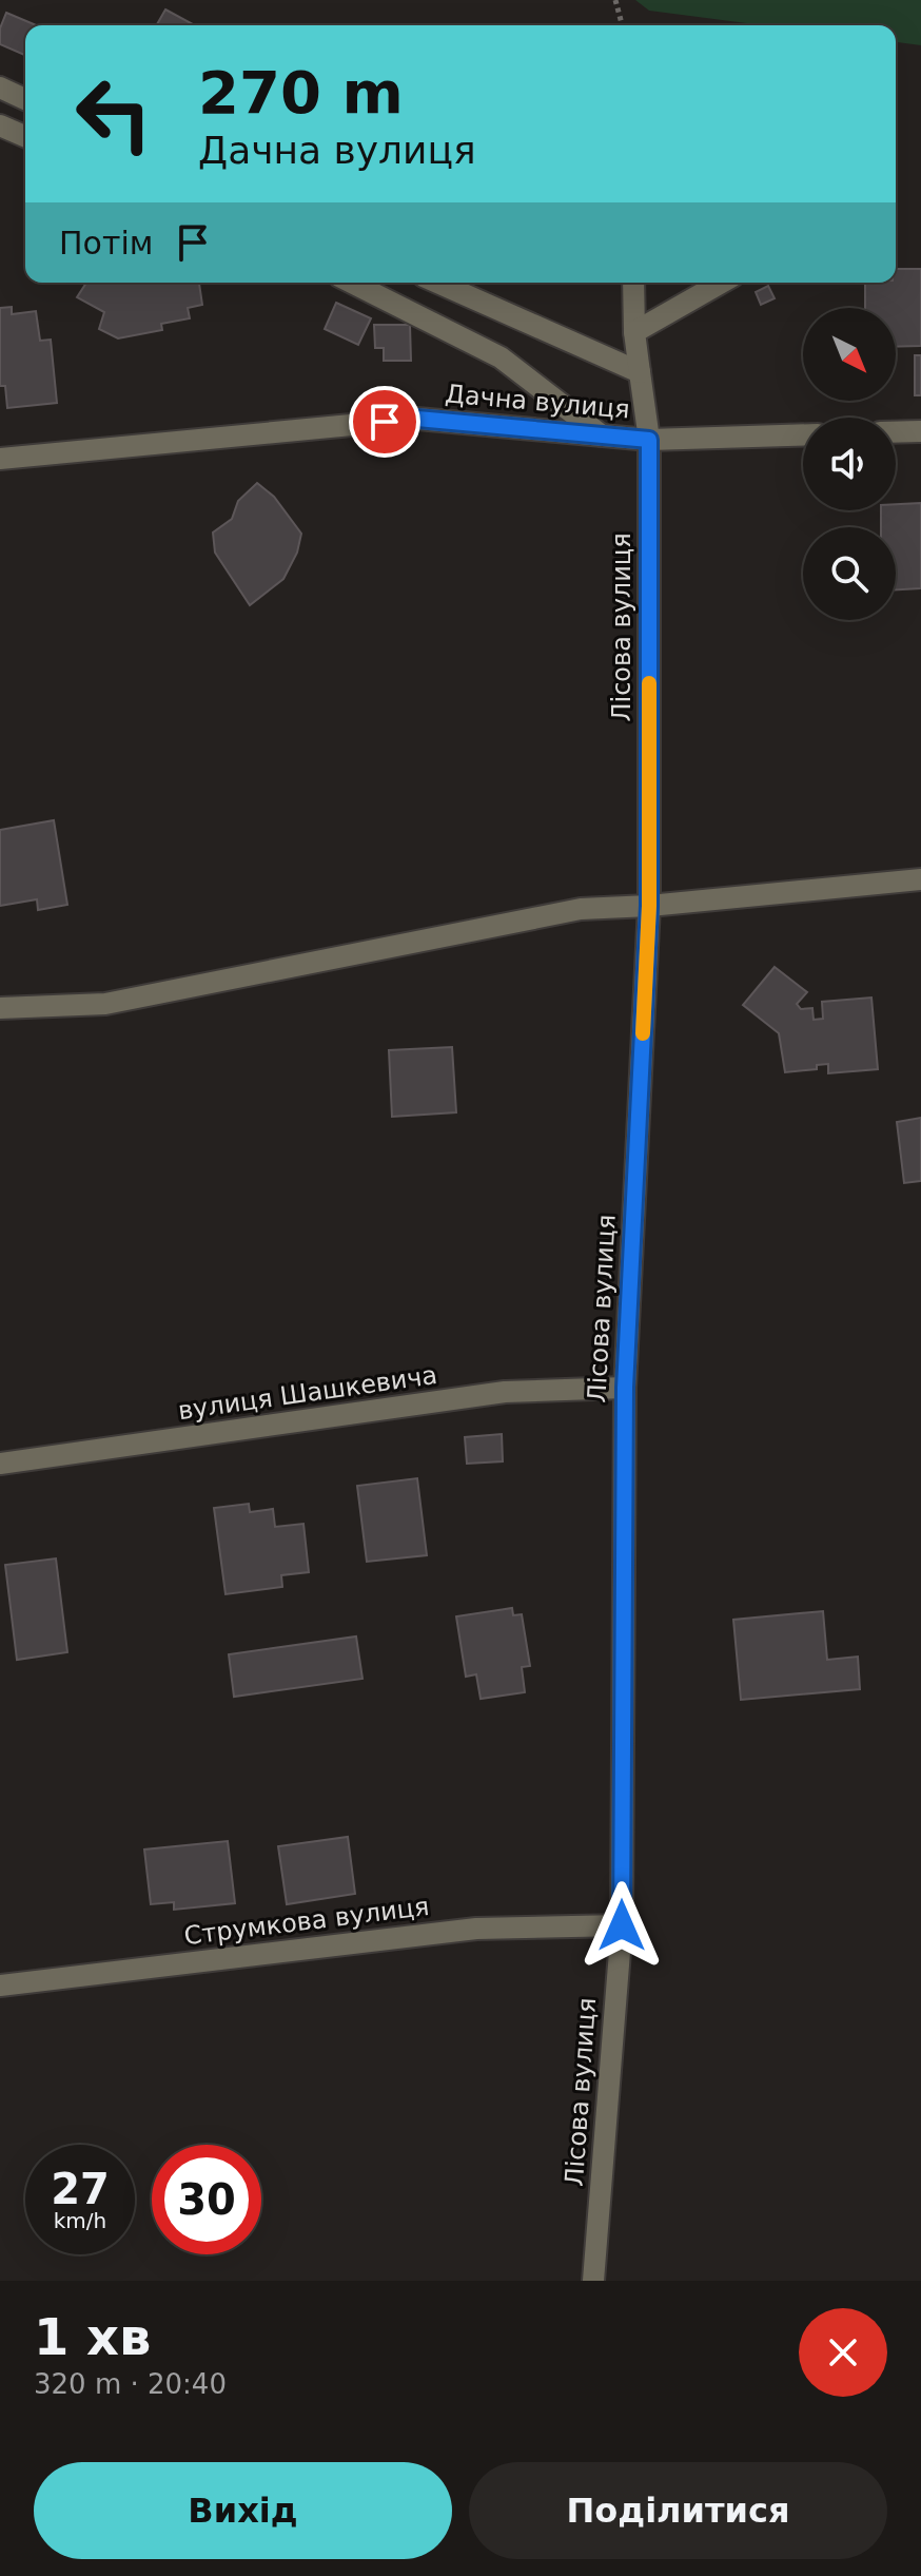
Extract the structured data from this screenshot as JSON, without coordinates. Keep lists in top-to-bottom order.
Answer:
{
  "streets": {
    "street": [
      "Дачна вулиця",
      "Лісова вулиця",
      "вулиця Шашкевича",
      "Струмкова вулиця"
    ]
  },
  "crossings": [
    ["Дачна вулиця", "Лісова вулиця"],
    ["Лісова вулиця", "вулиця Шашкевича"],
    ["Лісова вулиця", "Струмкова вулиця"]
  ],
  "north": "bottom right",
  "page": {
    "turn": ["270 m", "Дачна вулиця"],
    "then": "Потім",
    "speed": "27 km/h",
    "limit": "30",
    "heading": ["1 хв", "320 m · 20:40"],
    "buttons": ["Вихід", "Поділитися"]
  }
}
